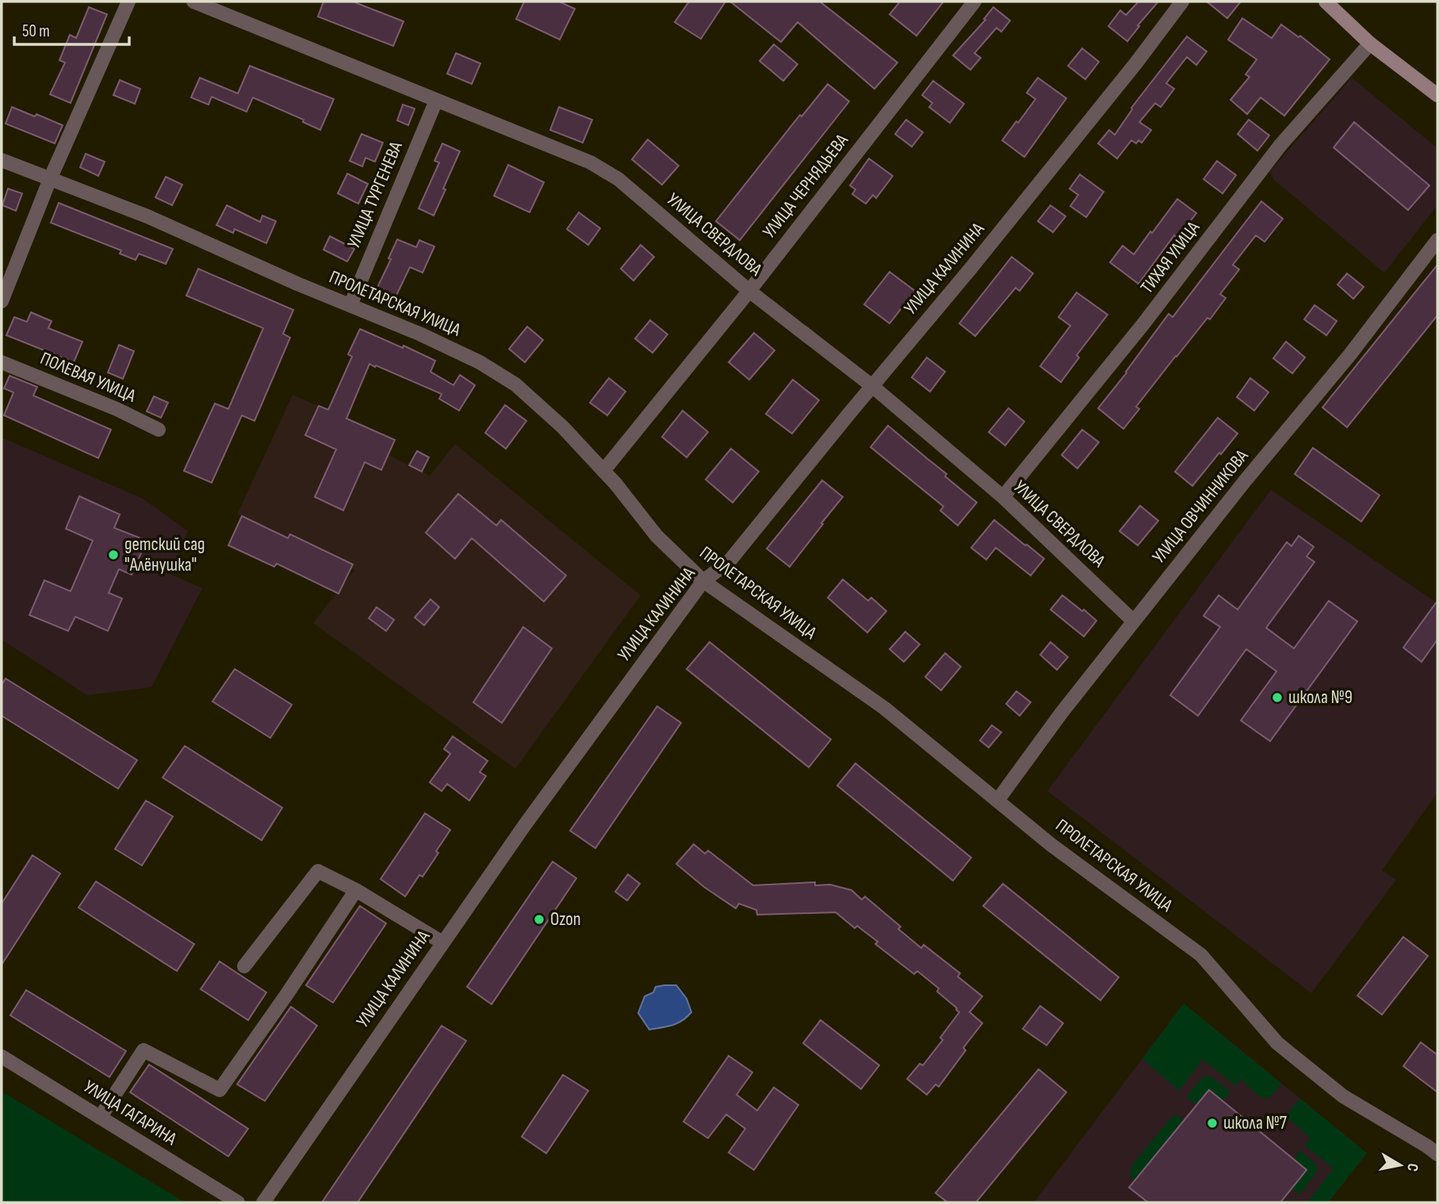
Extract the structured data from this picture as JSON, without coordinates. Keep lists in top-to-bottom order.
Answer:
{
  "streets": {
    "street": [
      "УЛИЦА ЧЕРНЯДЬЕВА",
      "УЛИЦА ТУРГЕНЕВА",
      "УЛИЦА СВЕРДЛОВА",
      "ТИХАЯ УЛИЦА",
      "УЛИЦА КАЛИНИНА",
      "ПРОЛЕТАРСКАЯ УЛИЦА",
      "ПОЛЕВАЯ УЛИЦА",
      "УЛИЦА ОВЧИННИКОВА",
      "УЛИЦА ГАГАРИНА"
    ]
  },
  "crossings": [
    ["УЛИЦА ЧЕРНЯДЬЕВА", "УЛИЦА СВЕРДЛОВА"],
    ["УЛИЦА ЧЕРНЯДЬЕВА", "ПРОЛЕТАРСКАЯ УЛИЦА"],
    ["УЛИЦА ТУРГЕНЕВА", "УЛИЦА СВЕРДЛОВА"],
    ["УЛИЦА ТУРГЕНЕВА", "ПРОЛЕТАРСКАЯ УЛИЦА"],
    ["УЛИЦА СВЕРДЛОВА", "ТИХАЯ УЛИЦА"],
    ["УЛИЦА СВЕРДЛОВА", "УЛИЦА КАЛИНИНА"],
    ["УЛИЦА СВЕРДЛОВА", "УЛИЦА ОВЧИННИКОВА"],
    ["УЛИЦА КАЛИНИНА", "ПРОЛЕТАРСКАЯ УЛИЦА"],
    ["ПРОЛЕТАРСКАЯ УЛИЦА", "УЛИЦА ОВЧИННИКОВА"]
  ],
  "places": [
    "детский сад \"Алёнушка\"",
    "школа №9",
    "Ozon",
    "школа №7"
  ],
  "scale_bar": "50 m",
  "north": "right"
}
